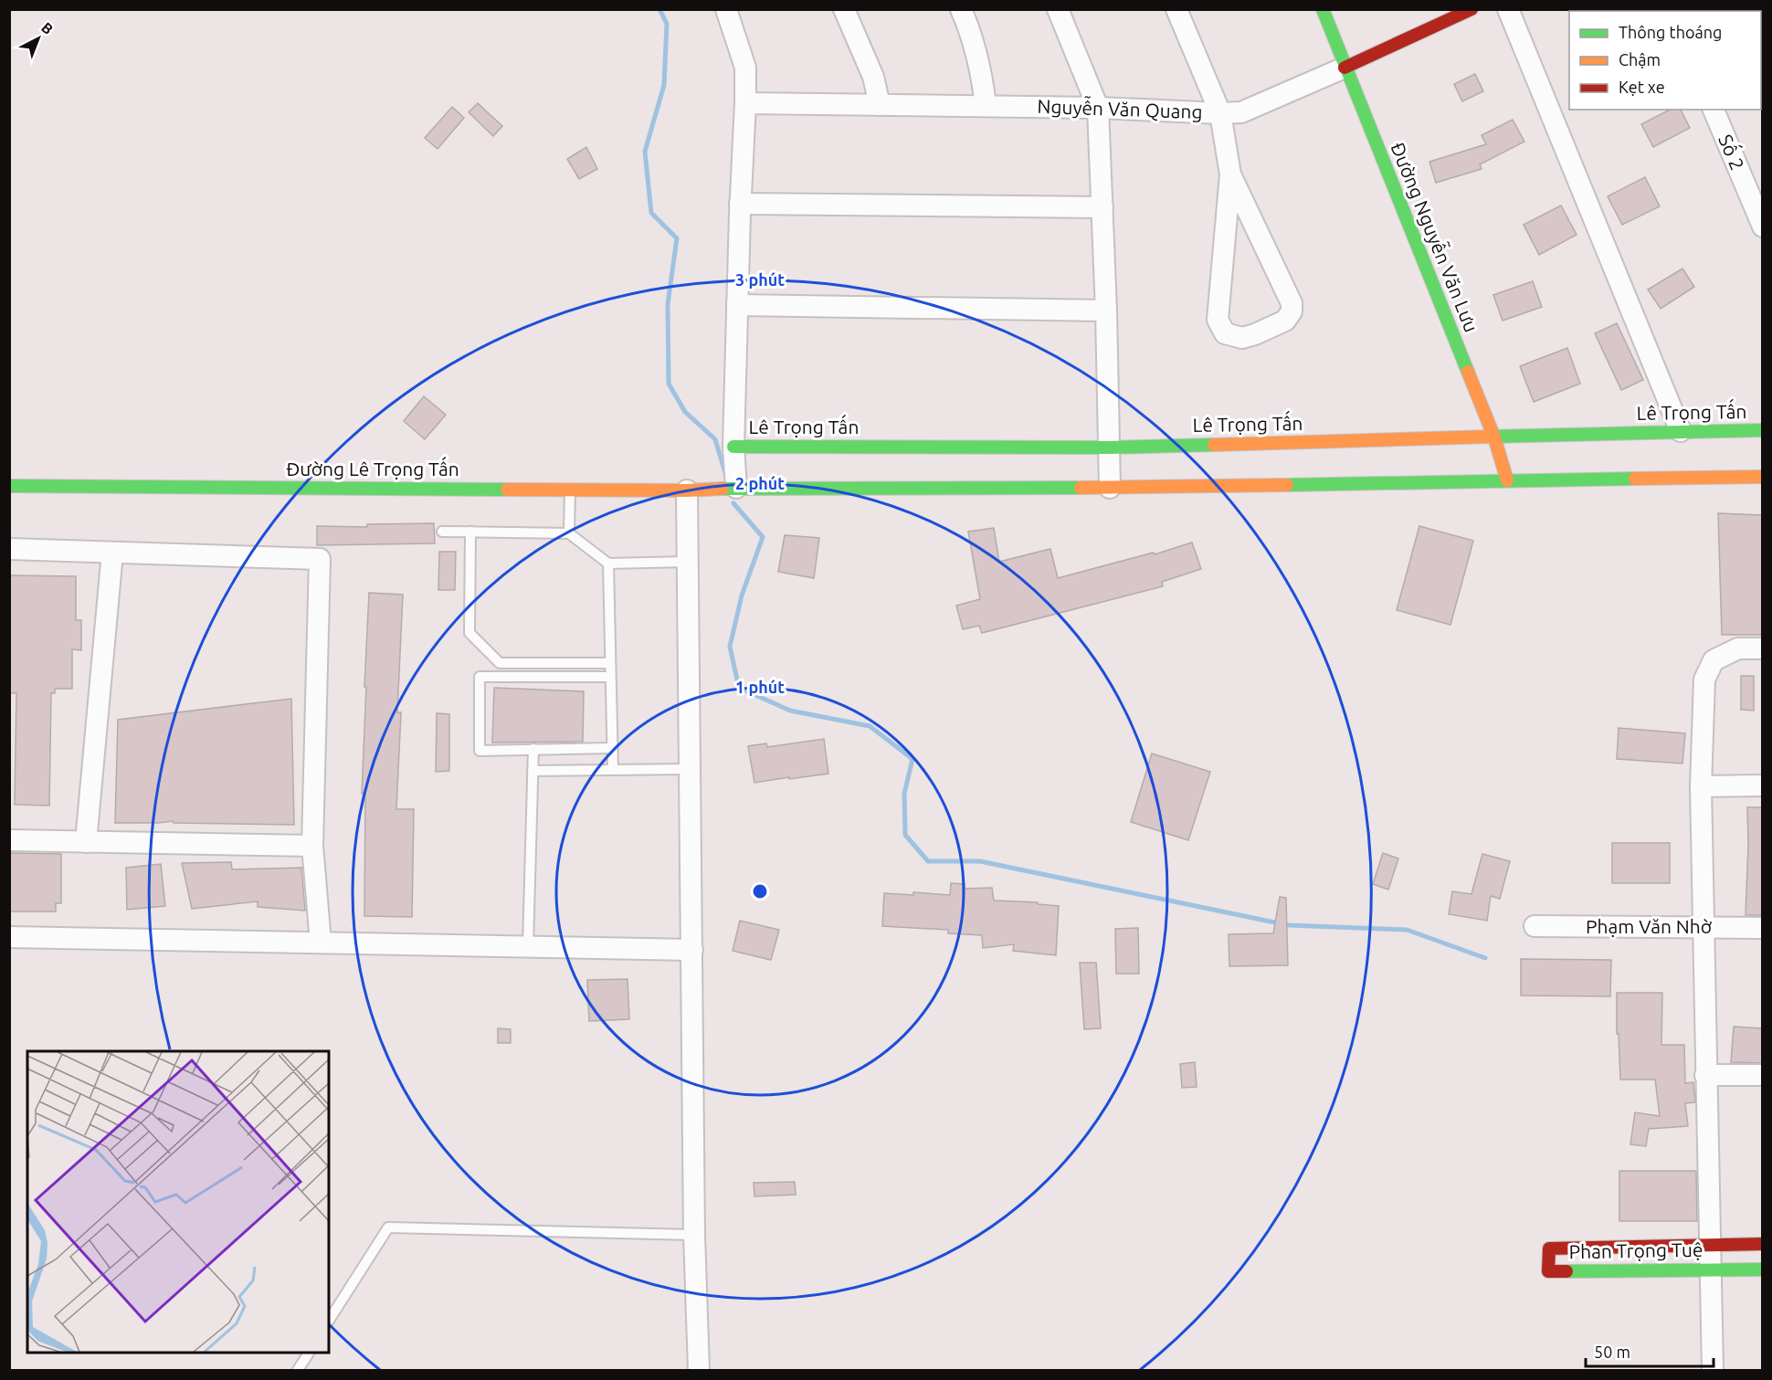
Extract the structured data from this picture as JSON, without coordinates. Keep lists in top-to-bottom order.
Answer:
{
  "streets": {
    "street": [
      "Nguyễn Văn Quang",
      "Số 2",
      "Đường Nguyễn Văn Lưu",
      "Lê Trọng Tấn",
      "Đường Lê Trọng Tấn",
      "Phạm Văn Nhờ",
      "Phan Trọng Tuệ"
    ]
  },
  "crossings": [
    ["Nguyễn Văn Quang", "Đường Nguyễn Văn Lưu"],
    ["Đường Nguyễn Văn Lưu", "Lê Trọng Tấn"]
  ],
  "legend": ["Thông thoáng", "Chậm", "Kẹt xe"],
  "scale_bar": "50 m",
  "north": "top right",
  "rings": ["3 phút", "2 phút", "1 phút"]
}
